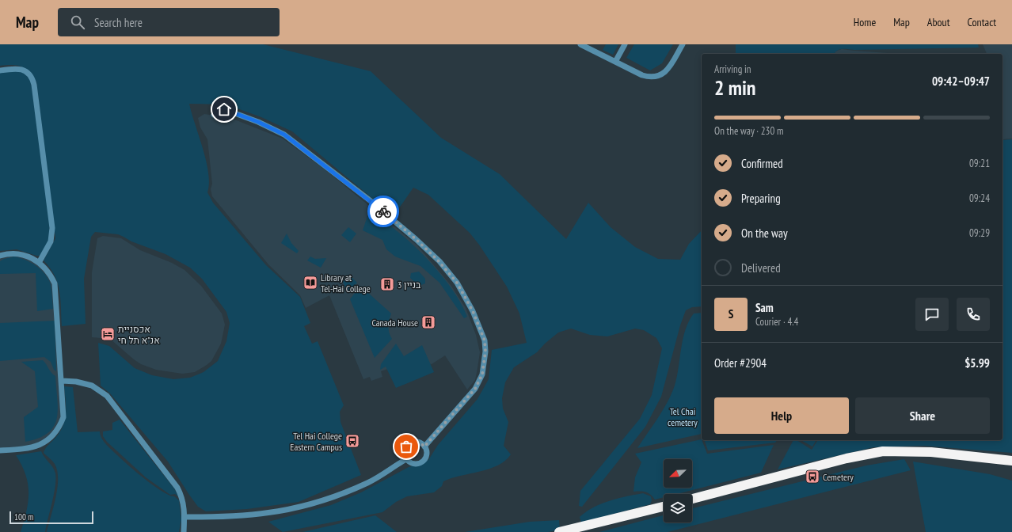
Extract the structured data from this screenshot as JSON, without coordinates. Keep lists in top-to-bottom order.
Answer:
{
  "parks": ["Tel Chai cemetery"],
  "places": {
    "library": ["Library at Tel-Hai College"],
    "building": ["בניין 3", "Canada House"],
    "hotel": ["אכסניית אנ\"א תל חי"],
    "bus stop": ["Tel Hai College Eastern Campus", "Cemetery"]
  },
  "scale_bar": "100 m",
  "north": "bottom left",
  "page": {
    "header": "Map",
    "search": "Search here",
    "nav": [
      "Home",
      "Map",
      "About",
      "Contact"
    ],
    "heading": ["2 min", "Arriving in", "09:42–09:47"],
    "panel": [
      "Sam",
      "Courier · 4.4",
      "Order #2904",
      "$5.99"
    ],
    "bar": "On the way · 230 m",
    "list": [
      ["Confirmed", "09:21"],
      ["Preparing", "09:24"],
      ["On the way", "09:29"],
      "Delivered"
    ],
    "round": "S",
    "buttons": ["Help", "Share"],
    "scale": "100 m"
  }
}
